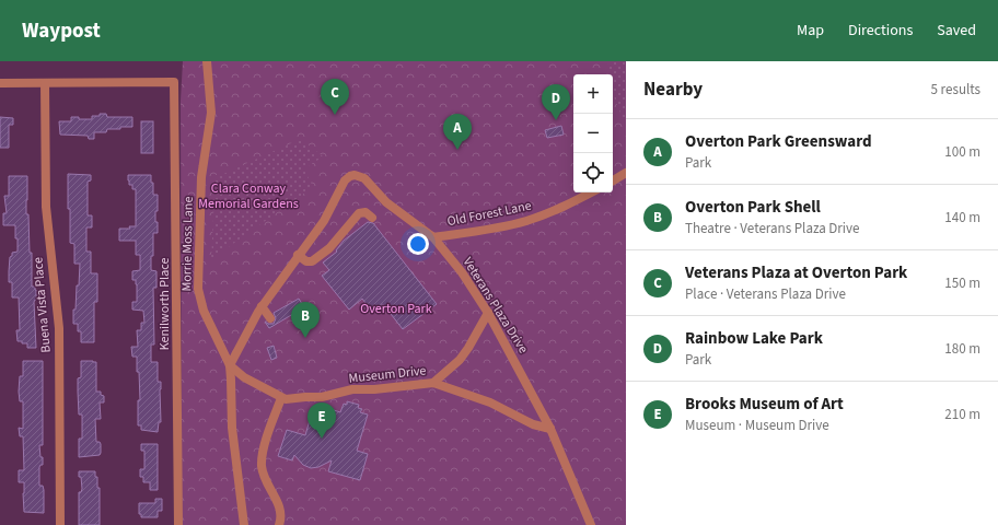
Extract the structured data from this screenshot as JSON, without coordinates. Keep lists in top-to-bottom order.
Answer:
{
  "streets": {
    "street": [
      "Old Forest Lane",
      "Morrie Moss Lane",
      "Kenilworth Place",
      "Buena Vista Place",
      "Veterans Plaza Drive",
      "Museum Drive"
    ]
  },
  "crossings": [
    ["Old Forest Lane", "Veterans Plaza Drive"],
    ["Morrie Moss Lane", "Veterans Plaza Drive"],
    ["Morrie Moss Lane", "Museum Drive"],
    ["Kenilworth Place", "Buena Vista Place"],
    ["Veterans Plaza Drive", "Museum Drive"]
  ],
  "parks": ["Clara Conway Memorial Gardens", "Overton Park"],
  "page": {
    "header": "Waypost",
    "nav": ["Map", "Directions", "Saved"],
    "heading": ["Nearby", "5 results"],
    "map_buttons": ["+", "−"],
    "pins": [
      "C",
      "D",
      "A",
      "B",
      "E"
    ],
    "list": [
      {
        "mark": "A",
        "name": "Overton Park Greensward",
        "note": "Park",
        "value": "100 m"
      },
      {
        "mark": "B",
        "name": "Overton Park Shell",
        "note": "Theatre · Veterans Plaza Drive",
        "value": "140 m"
      },
      {
        "mark": "C",
        "name": "Veterans Plaza at Overton Park",
        "note": "Place · Veterans Plaza Drive",
        "value": "150 m"
      },
      {
        "mark": "D",
        "name": "Rainbow Lake Park",
        "note": "Park",
        "value": "180 m"
      },
      {
        "mark": "E",
        "name": "Brooks Museum of Art",
        "note": "Museum · Museum Drive",
        "value": "210 m"
      }
    ]
  }
}
